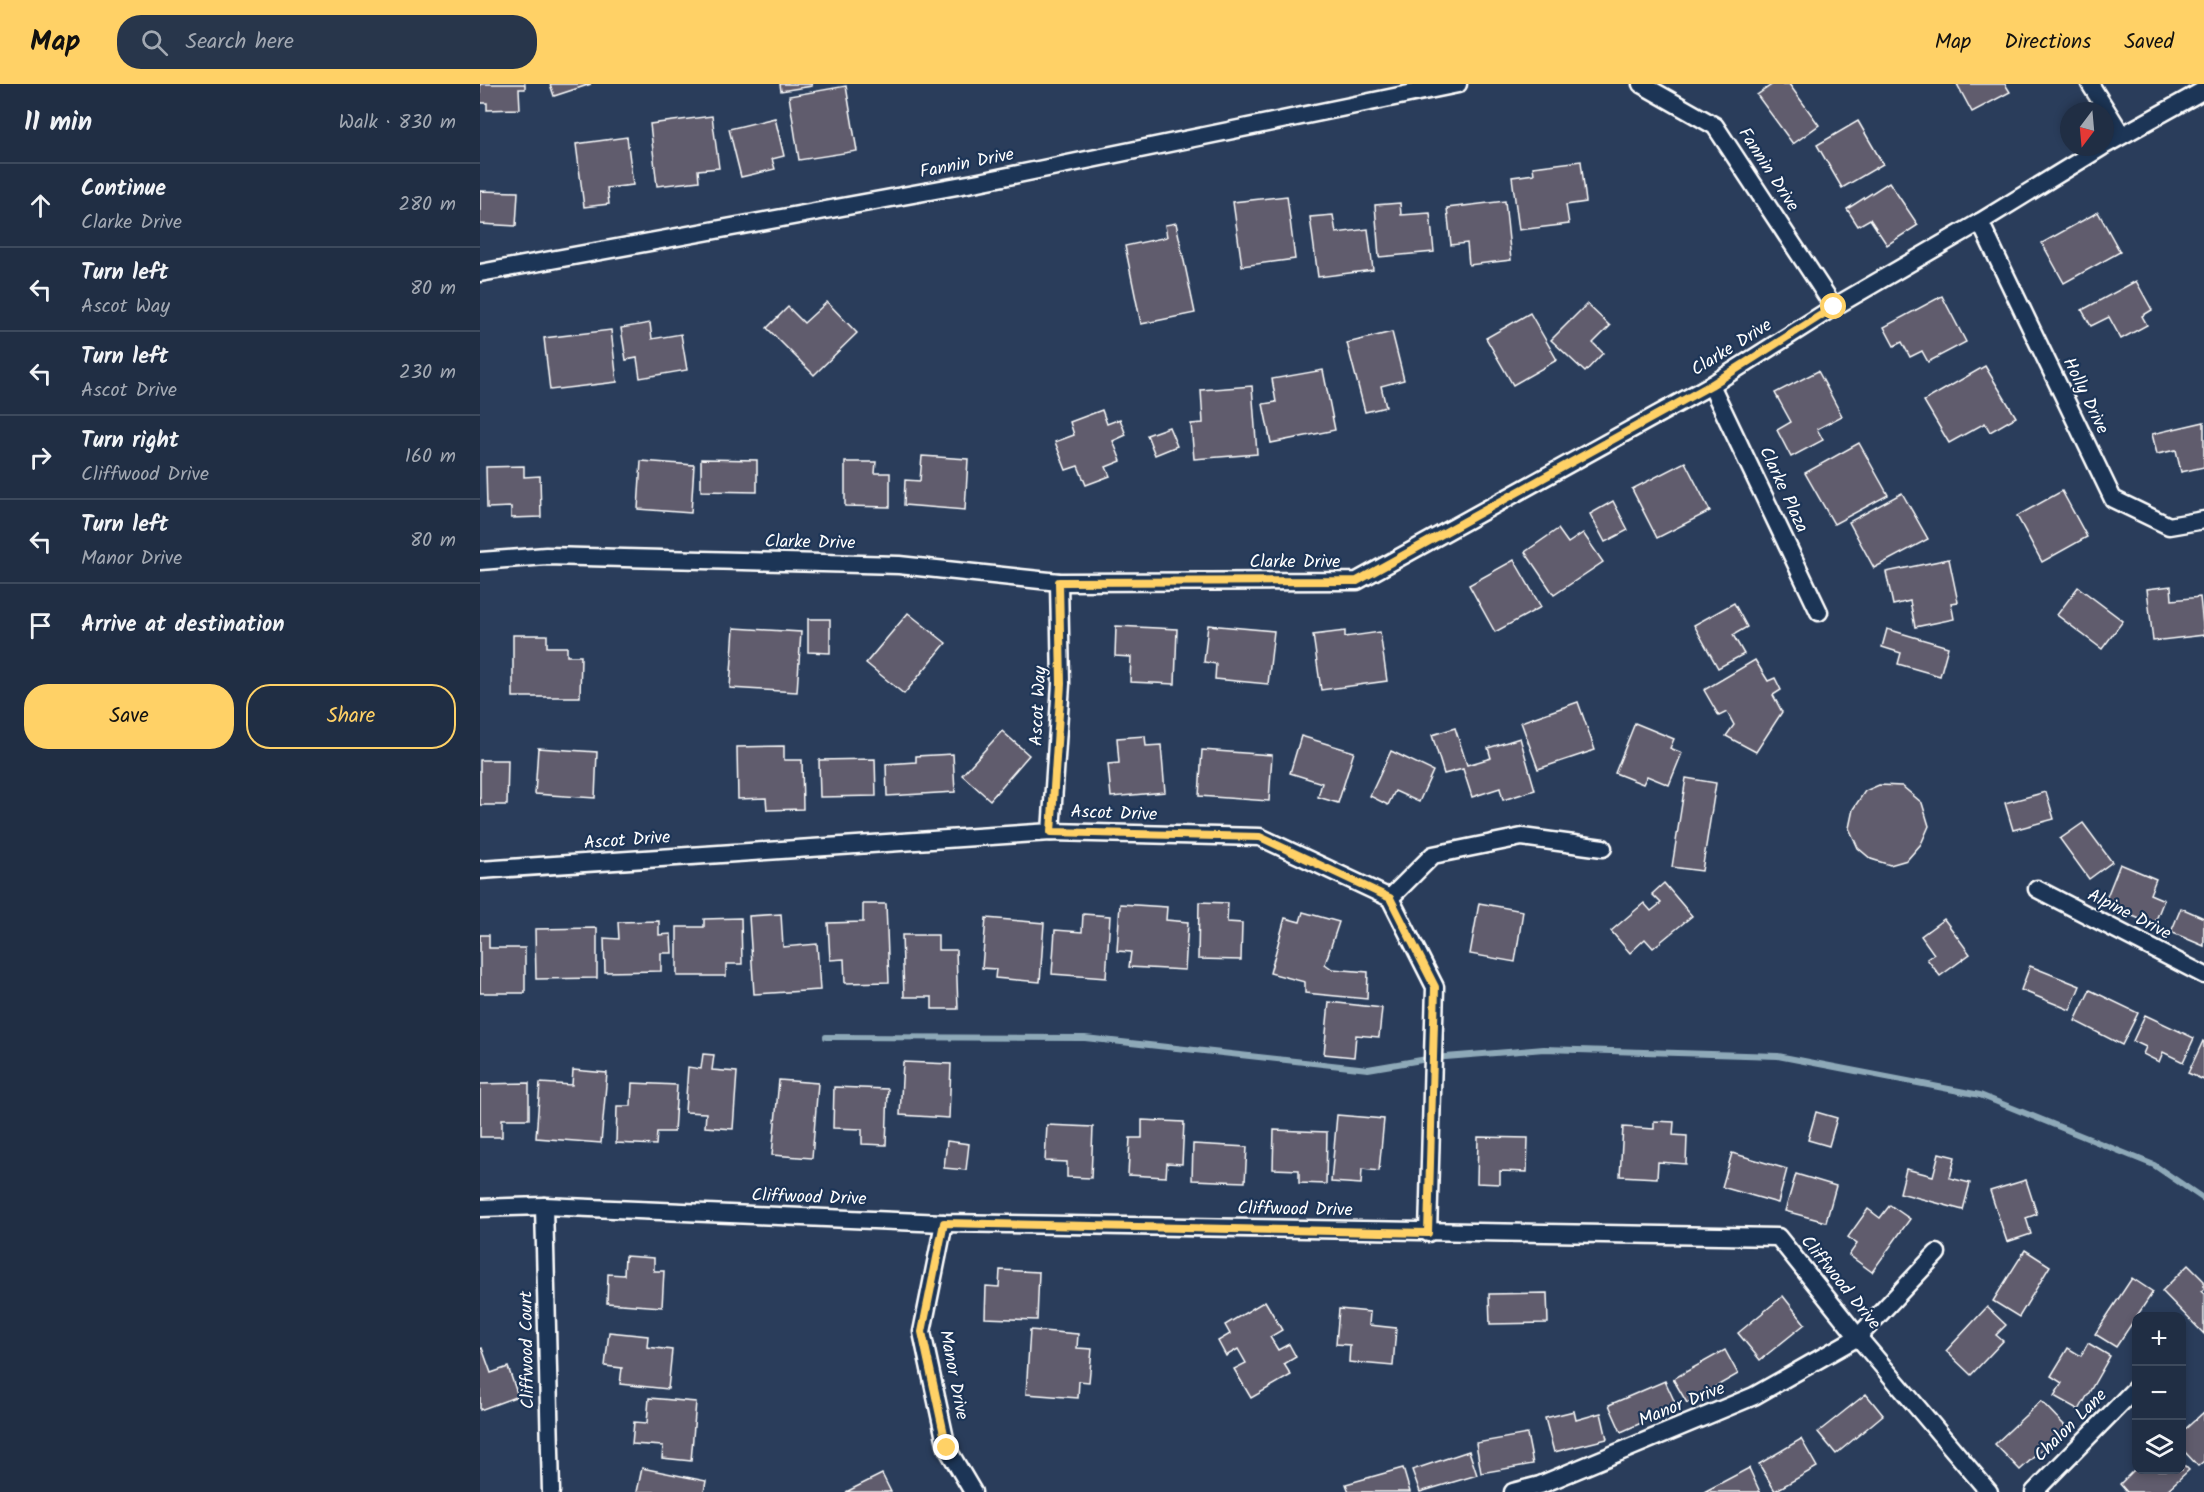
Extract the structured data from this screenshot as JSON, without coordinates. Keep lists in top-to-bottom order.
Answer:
{
  "streets": {
    "street": [
      "Fannin Drive",
      "Clarke Drive",
      "Holly Drive",
      "Clarke Plaza",
      "Ascot Way",
      "Ascot Drive",
      "Alpine Drive",
      "Cliffwood Drive",
      "Cliffwood Court",
      "Manor Drive",
      "Chalon Lane"
    ]
  },
  "crossings": [
    ["Fannin Drive", "Clarke Drive"],
    ["Clarke Drive", "Holly Drive"],
    ["Clarke Drive", "Clarke Plaza"],
    ["Clarke Drive", "Ascot Way"],
    ["Ascot Way", "Ascot Drive"],
    ["Cliffwood Drive", "Cliffwood Court"],
    ["Cliffwood Drive", "Manor Drive"]
  ],
  "north": "bottom",
  "page": {
    "header": "Map",
    "search": "Search here",
    "nav": ["Map", "Directions", "Saved"],
    "heading": ["11 min", "Walk · 830 m"],
    "list": [
      ["Continue", "Clarke Drive", "280 m"],
      ["Turn left", "Ascot Way", "80 m"],
      ["Turn left", "Ascot Drive", "230 m"],
      ["Turn right", "Cliffwood Drive", "160 m"],
      ["Turn left", "Manor Drive", "80 m"],
      "Arrive at destination"
    ],
    "buttons": ["Save", "Share"],
    "map_buttons": ["+", "−"]
  }
}
